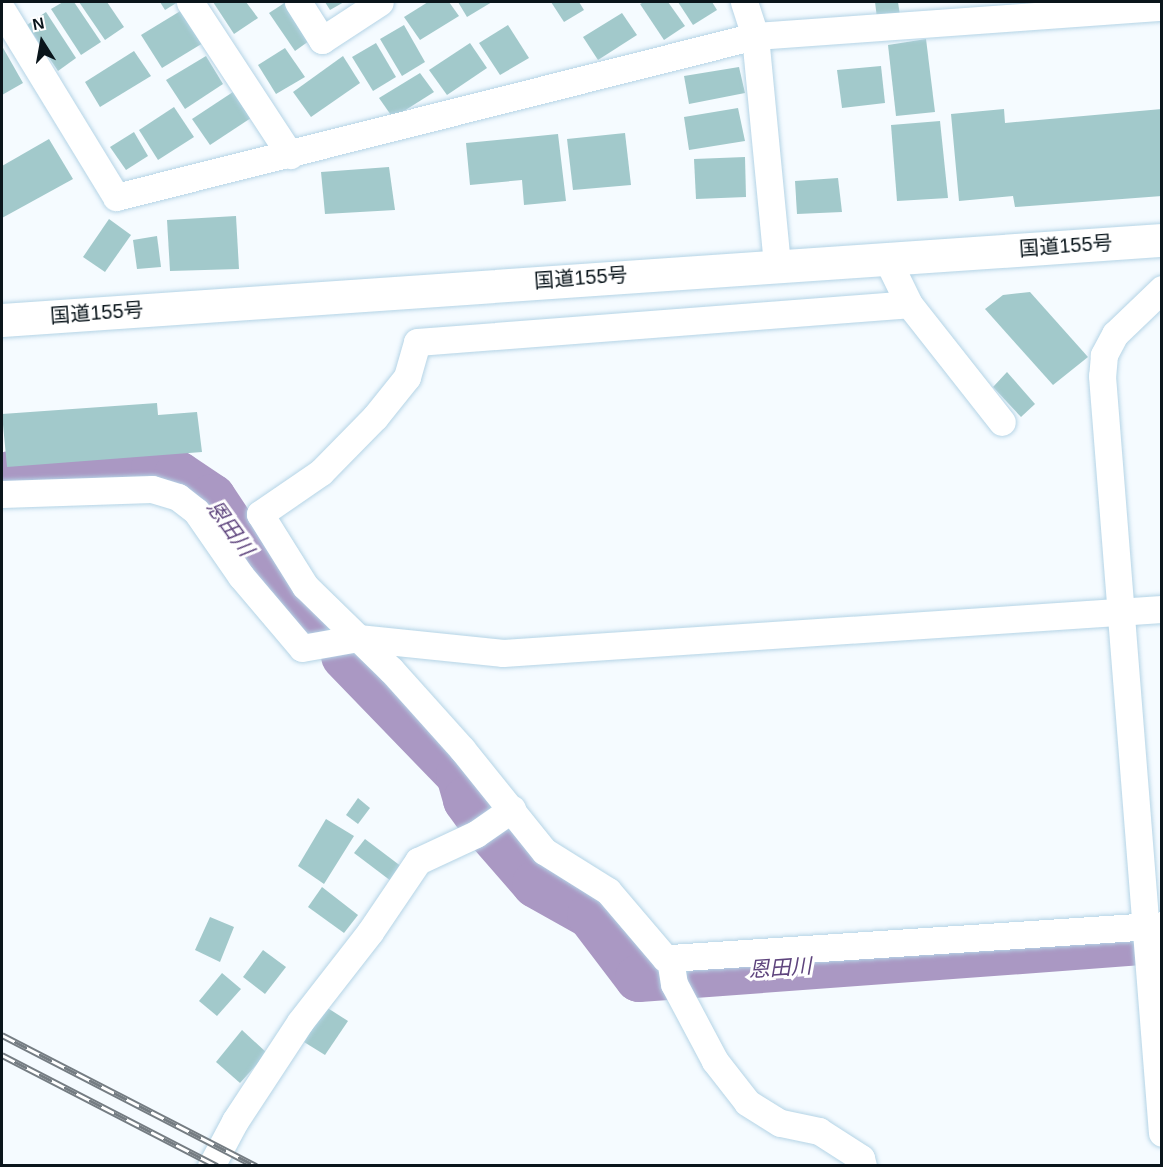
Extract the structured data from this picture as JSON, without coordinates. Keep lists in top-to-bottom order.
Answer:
{
  "streets": {
    "highway": ["国道155号"]
  },
  "water": ["恩田川"],
  "north": "top"
}
